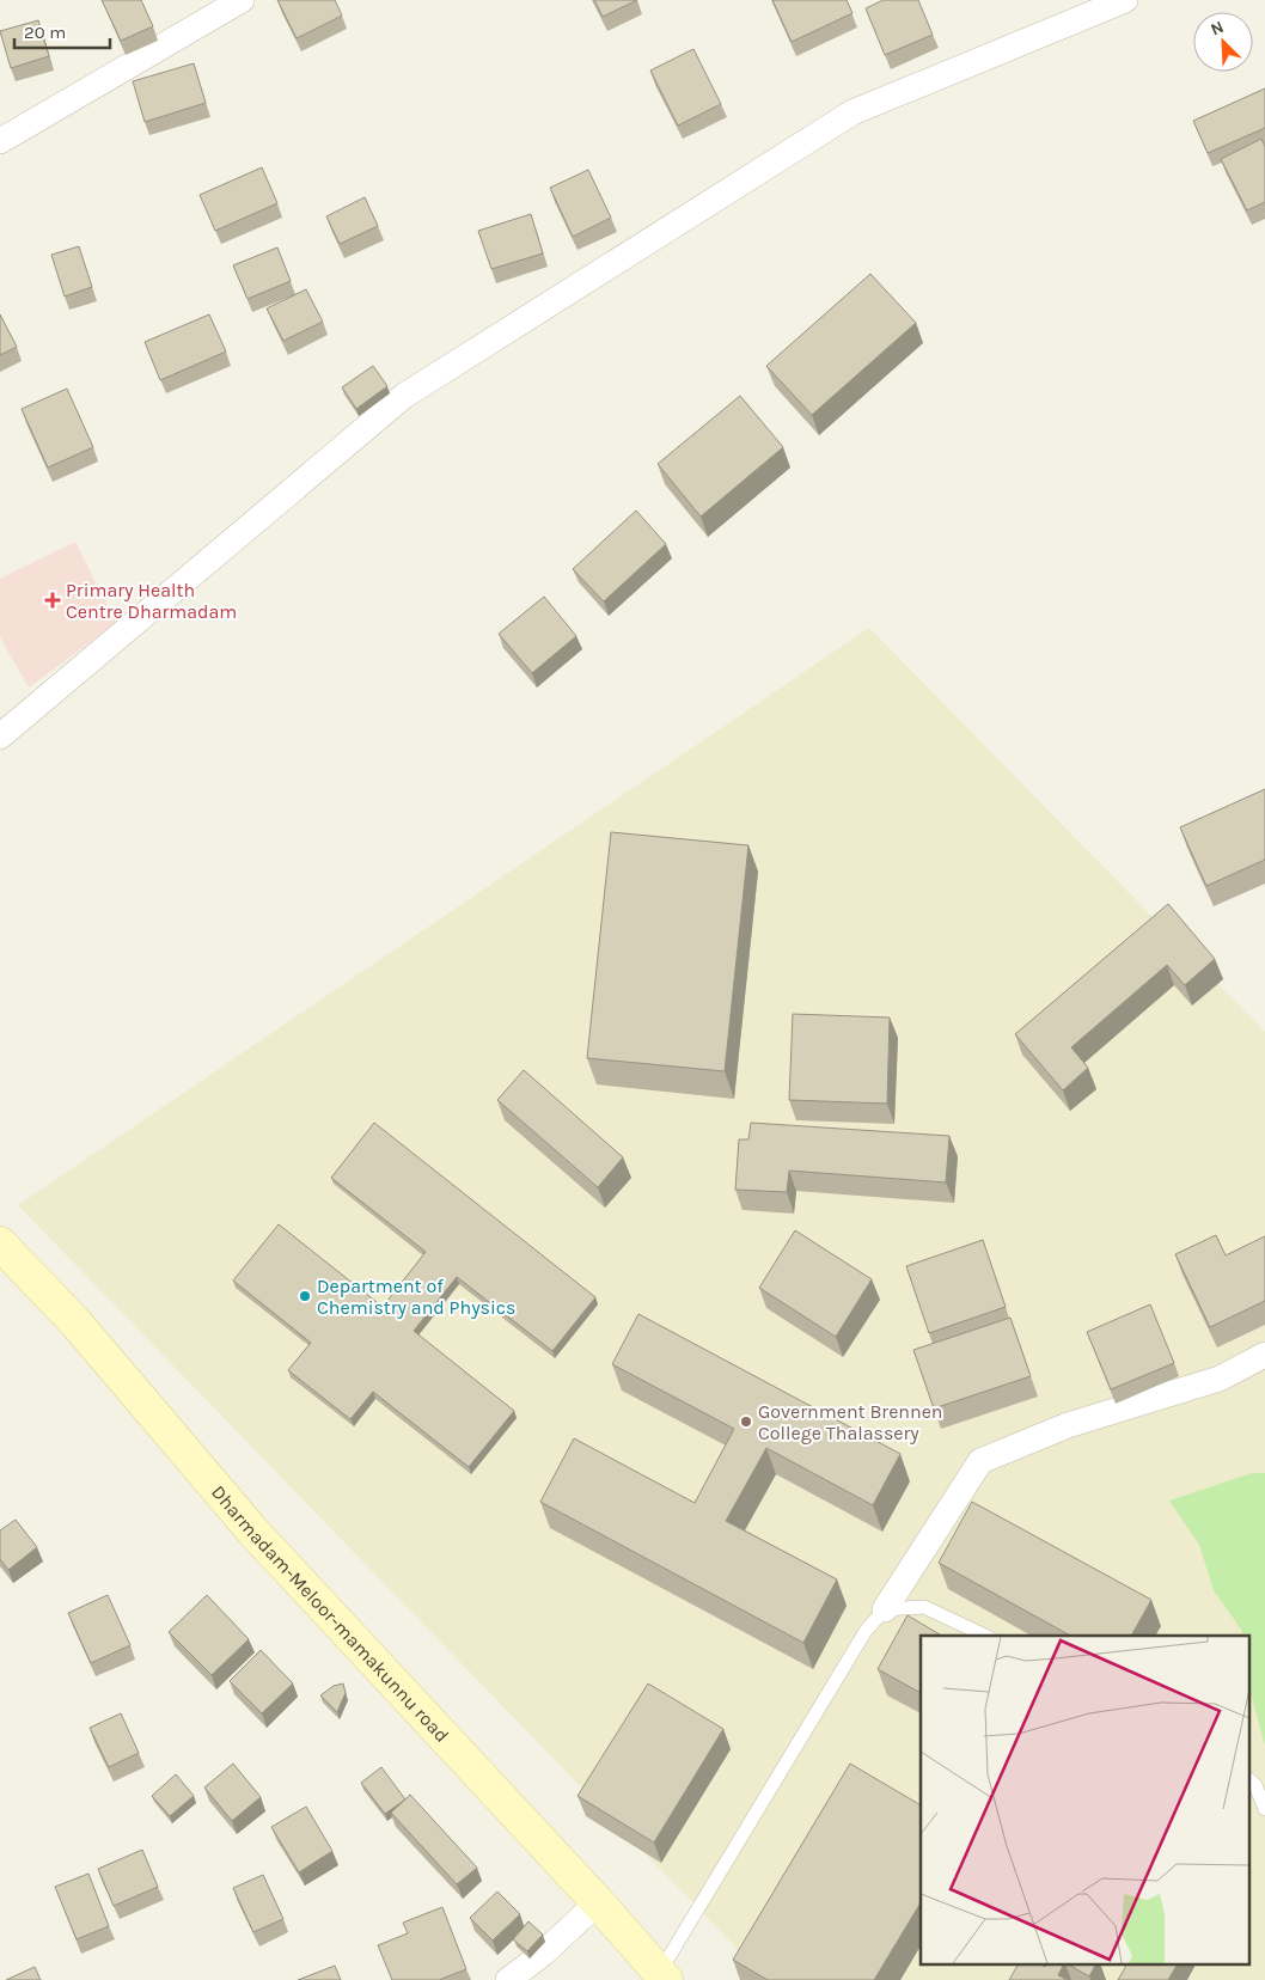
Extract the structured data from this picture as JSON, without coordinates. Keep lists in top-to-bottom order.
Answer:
{
  "streets": {
    "main road": ["Dharmadam-Meloor-mamakunnu road"]
  },
  "places": {
    "health": ["Primary Health Centre Dharmadam"],
    "other": ["Department of Chemistry and Physics", "Government Brennen College Thalassery"]
  },
  "scale_bar": "20 m",
  "north": "top left"
}
